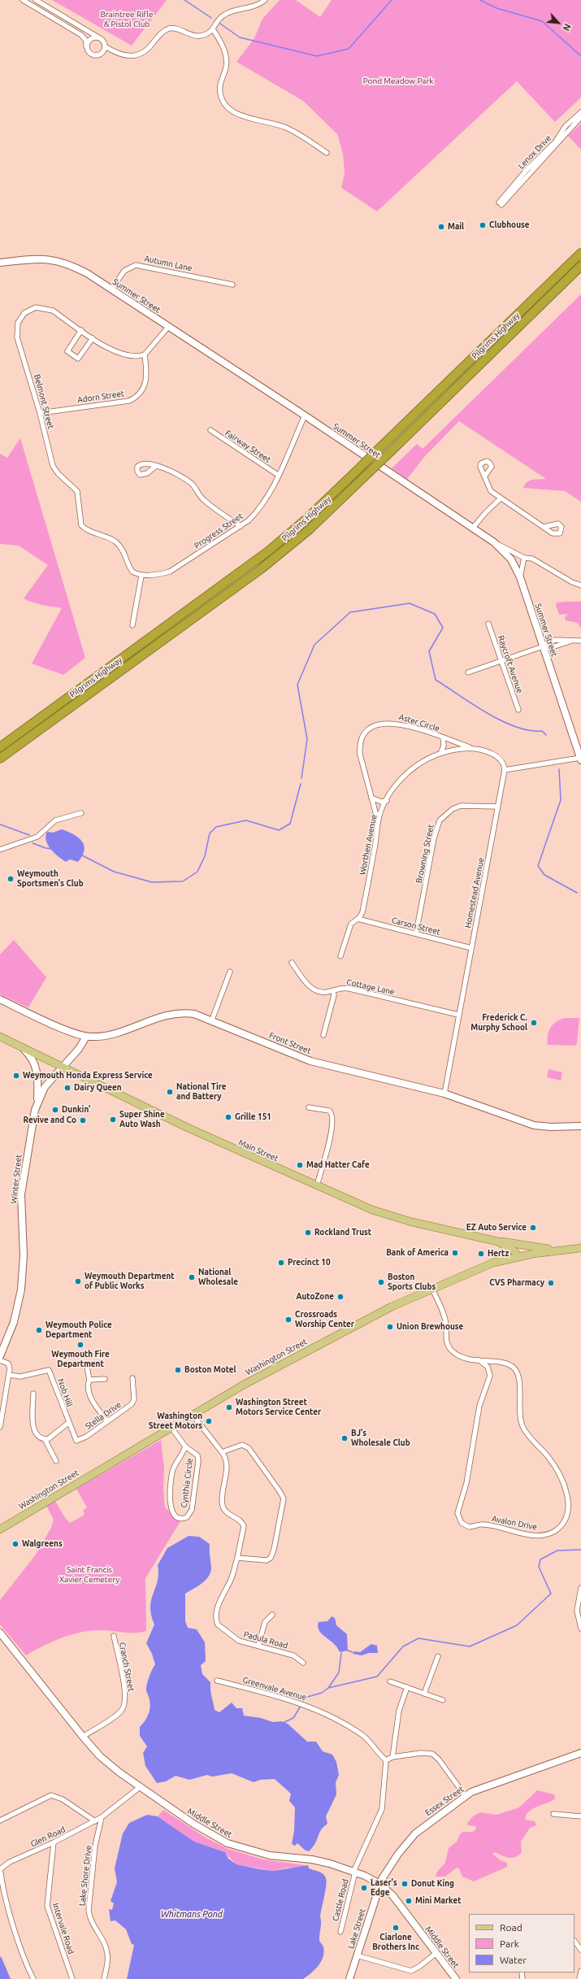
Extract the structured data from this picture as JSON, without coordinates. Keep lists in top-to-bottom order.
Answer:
{
  "streets": {
    "highway": ["Pilgrims Highway"],
    "main road": ["Main Street", "Washington Street"],
    "street": [
      "Lenox Drive",
      "Autumn Lane",
      "Summer Street",
      "Adorn Street",
      "Belmont Street",
      "Fairway Street",
      "Progress Street",
      "Raycroft Avenue",
      "Aster Circle",
      "Worthen Avenue",
      "Browning Street",
      "Homestead Avenue",
      "Carson Street",
      "Cottage Lane",
      "Front Street",
      "Winter Street",
      "Nob Hill",
      "Stella Drive",
      "Cynthia Circle",
      "Avalon Drive",
      "Padula Road",
      "Cranch Street",
      "Greenvale Avenue",
      "Essex Street",
      "Middle Street",
      "Glen Road",
      "Lake Shore Drive",
      "Castle Road",
      "Intervale Road",
      "Lake Street"
    ]
  },
  "crossings": [
    ["Autumn Lane", "Summer Street"],
    ["Summer Street", "Progress Street"],
    ["Adorn Street", "Belmont Street"],
    ["Belmont Street", "Progress Street"],
    ["Fairway Street", "Progress Street"],
    ["Aster Circle", "Worthen Avenue"],
    ["Worthen Avenue", "Homestead Avenue"],
    ["Worthen Avenue", "Carson Street"],
    ["Browning Street", "Homestead Avenue"],
    ["Browning Street", "Carson Street"],
    ["Homestead Avenue", "Carson Street"],
    ["Homestead Avenue", "Cottage Lane"],
    ["Homestead Avenue", "Front Street"],
    ["Front Street", "Winter Street"],
    ["Main Street", "Winter Street"],
    ["Main Street", "Washington Street"],
    ["Washington Street", "Cynthia Circle"],
    ["Washington Street", "Avalon Drive"],
    ["Nob Hill", "Stella Drive"],
    ["Cranch Street", "Middle Street"],
    ["Greenvale Avenue", "Castle Road"],
    ["Essex Street", "Middle Street"],
    ["Essex Street", "Lake Street"],
    ["Middle Street", "Castle Road"],
    ["Middle Street", "Lake Street"],
    ["Glen Road", "Lake Shore Drive"],
    ["Glen Road", "Intervale Road"]
  ],
  "water": ["Whitmans Pond"],
  "parks": ["Braintree Rifle & Pistol Club", "Pond Meadow Park", "Saint Francis Xavier Cemetery"],
  "places": [
    "Clubhouse",
    "Mail",
    "Weymouth Sportsmen's Club",
    "Frederick C. Murphy School",
    "Weymouth Honda Express Service",
    "Dairy Queen",
    "National Tire and Battery",
    "Dunkin'",
    "Grille 151",
    "Super Shine Auto Wash",
    "Revive and Co",
    "Mad Hatter Cafe",
    "EZ Auto Service",
    "Rockland Trust",
    "Bank of America",
    "Hertz",
    "Precinct 10",
    "National Wholesale",
    "Weymouth Department of Public Works",
    "Boston Sports Clubs",
    "CVS Pharmacy",
    "AutoZone",
    "Crossroads Worship Center",
    "Union Brewhouse",
    "Weymouth Police Department",
    "Weymouth Fire Department",
    "Boston Motel",
    "Washington Street Motors Service Center",
    "Washington Street Motors",
    "BJ's Wholesale Club",
    "Walgreens",
    "Donut King",
    "Laser's Edge",
    "Mini Market",
    "Ciarlone Brothers Inc"
  ],
  "legend": ["Road", "Park", "Water"],
  "north": "bottom right"
}
